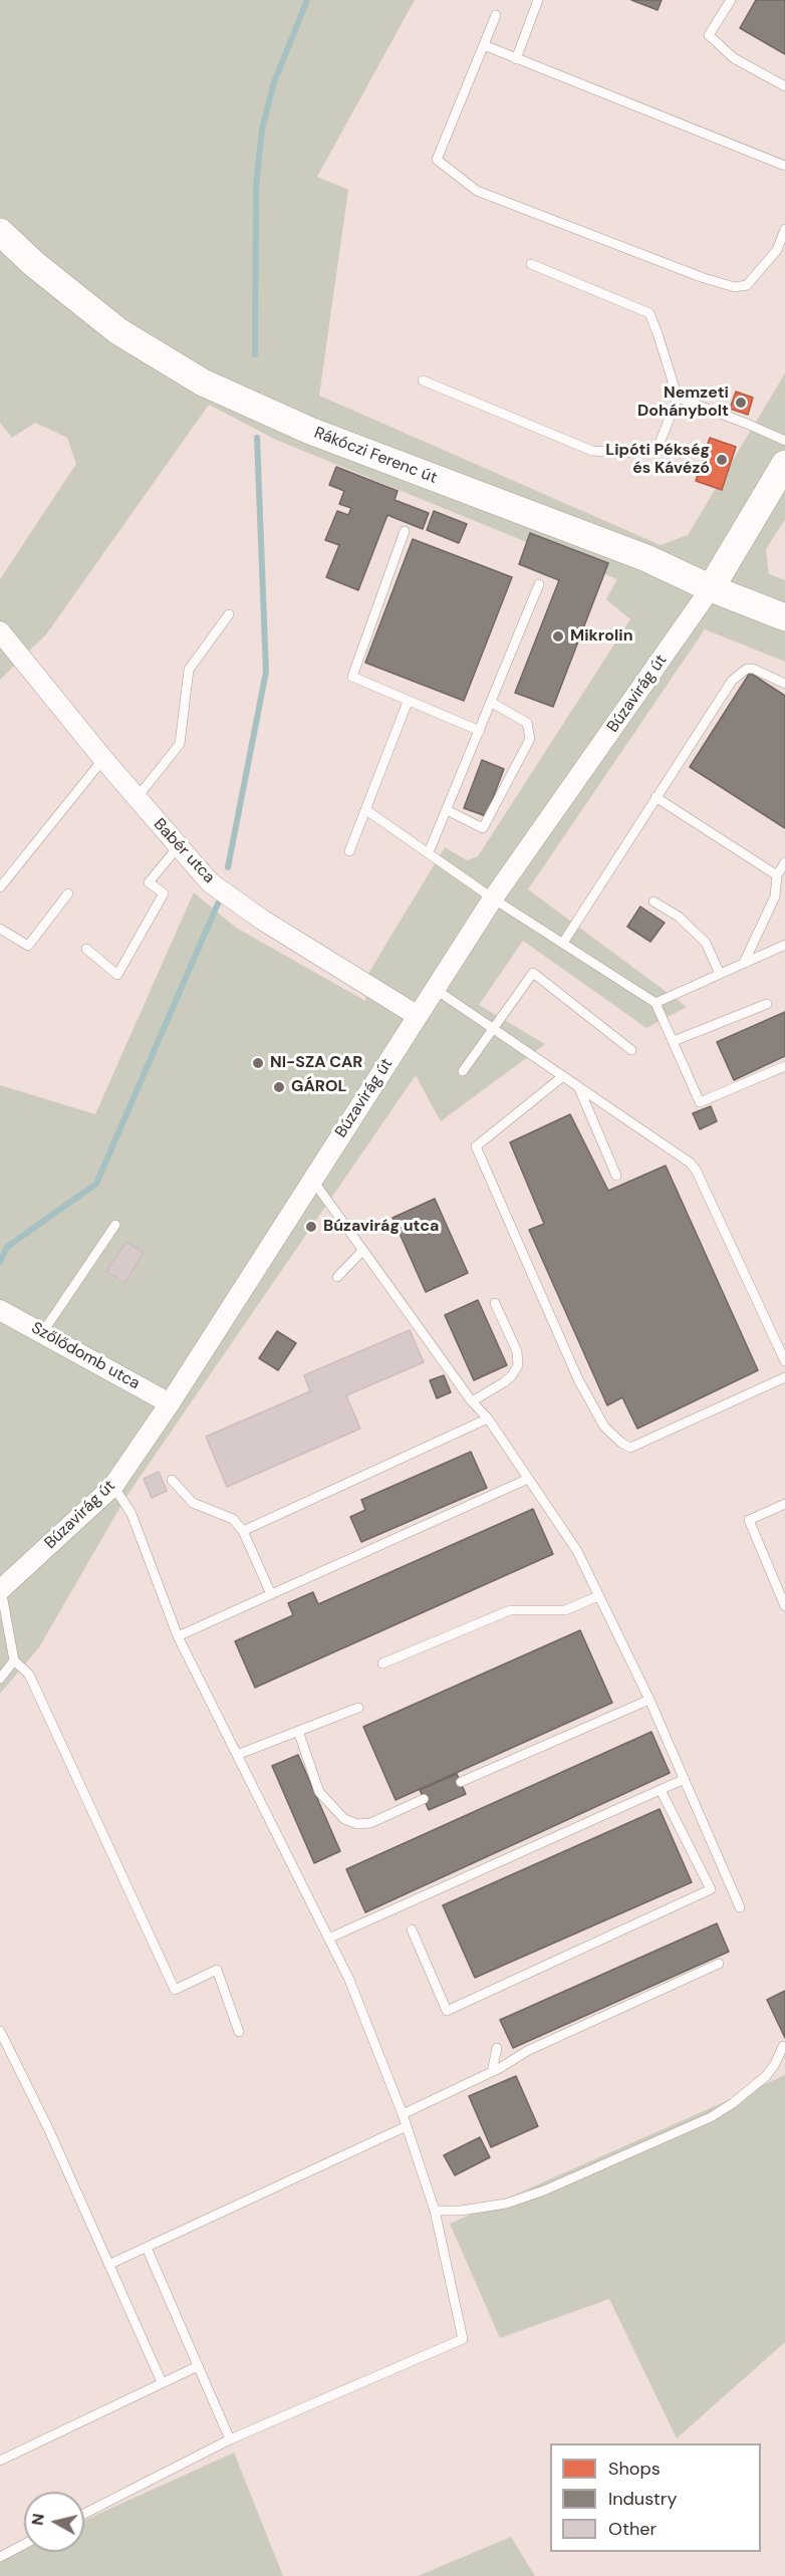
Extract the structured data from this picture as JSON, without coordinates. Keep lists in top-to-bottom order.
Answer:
{
  "streets": {
    "main road": ["Rákóczi Ferenc út"],
    "street": ["Búzavirág út", "Babér utca", "Szőlődomb utca"]
  },
  "crossings": [
    ["Rákóczi Ferenc út", "Búzavirág út"],
    ["Búzavirág út", "Babér utca"],
    ["Búzavirág út", "Szőlődomb utca"]
  ],
  "places": [
    "Nemzeti Dohánybolt",
    "Lipóti Pékség és Kávézó",
    "Mikrolin",
    "NI-SZA CAR",
    "GÁROL",
    "Búzavirág utca"
  ],
  "legend": ["Shops", "Industry", "Other"],
  "north": "left"
}
